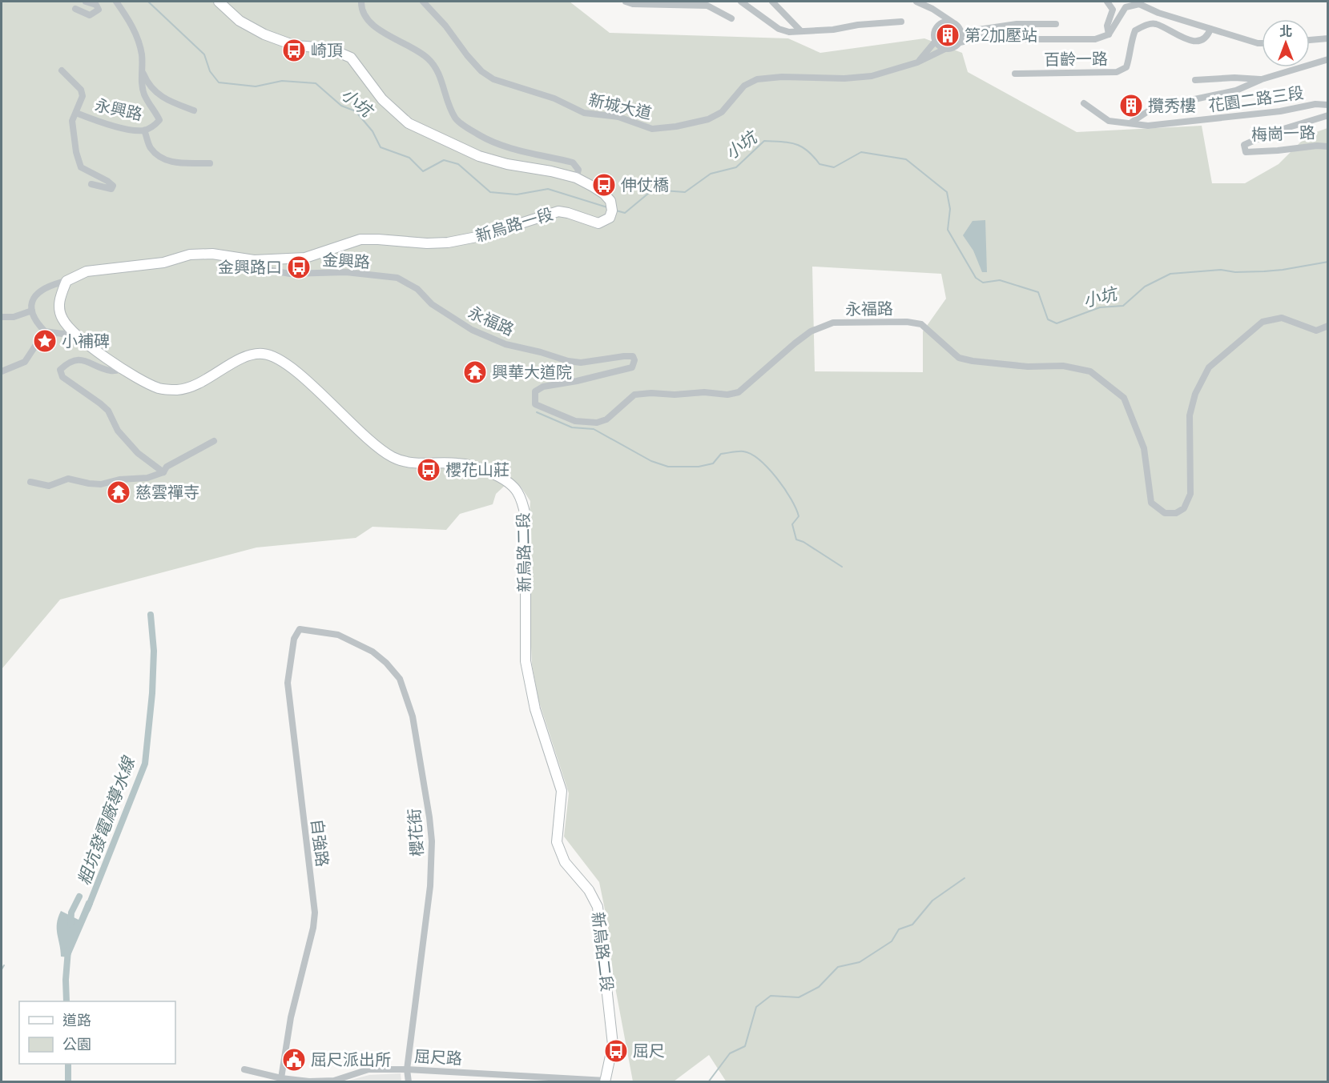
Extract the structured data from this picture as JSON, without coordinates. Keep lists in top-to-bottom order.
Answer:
{
  "streets": {
    "main road": ["新烏路一段", "新烏路二段"],
    "street": [
      "百齡一路",
      "花園二路三段",
      "新城大道",
      "永興路",
      "梅崗一路",
      "金興路",
      "永福路",
      "櫻花街",
      "自強路",
      "屈尺路"
    ]
  },
  "crossings": [
    ["新烏路一段", "金興路"],
    ["新烏路一段", "新烏路二段"],
    ["金興路", "永福路"],
    ["新烏路二段", "屈尺路"],
    ["櫻花街", "自強路"],
    ["櫻花街", "屈尺路"],
    ["自強路", "屈尺路"]
  ],
  "water": ["小坑", "粗坑發電廠導水線"],
  "places": {
    "building": ["第2加壓站", "攬秀樓"],
    "bus stop": [
      "崎頂",
      "伸仗橋",
      "金興路口",
      "櫻花山莊",
      "屈尺"
    ],
    "place": ["小補碑"],
    "temple": ["興華大道院", "慈雲禪寺"],
    "public building": ["屈尺派出所"]
  },
  "legend": ["道路", "公園"],
  "north": "top"
}
